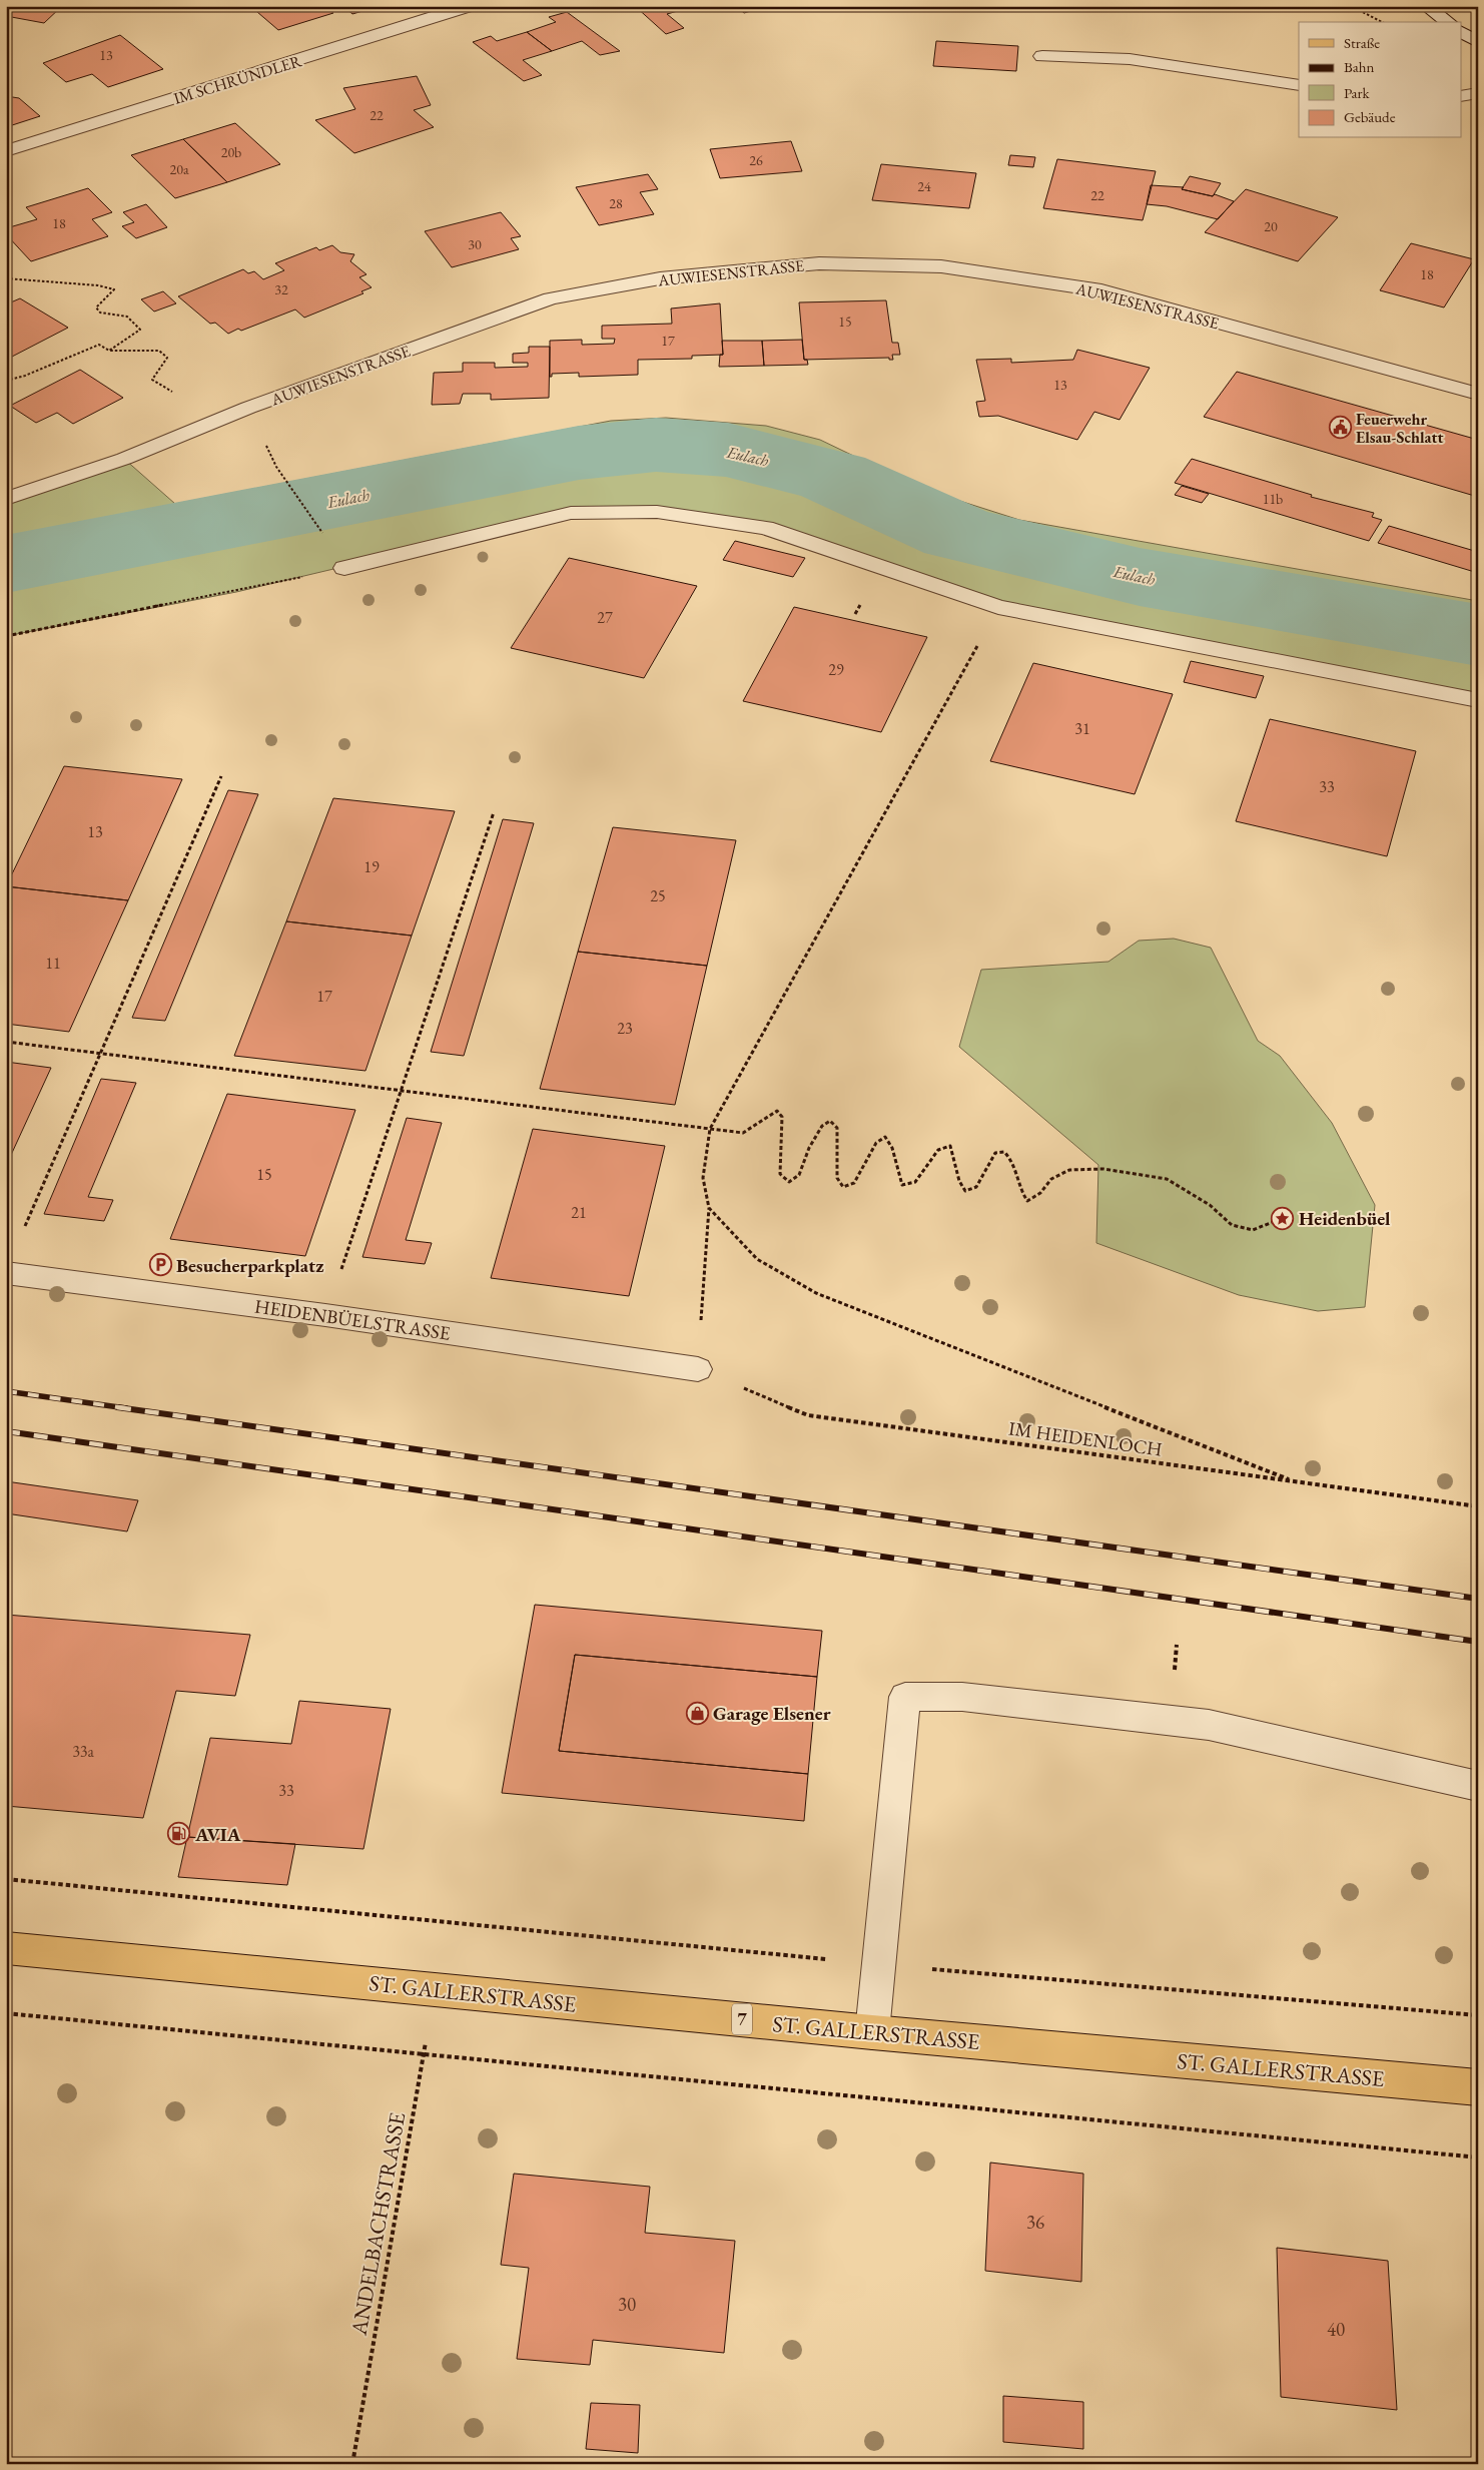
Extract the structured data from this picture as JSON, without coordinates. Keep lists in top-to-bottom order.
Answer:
{
  "streets": {
    "main road": ["ST. GALLERSTRASSE", "7"],
    "street": ["IM SCHRÜNDLER", "AUWIESENSTRASSE", "HEIDENBÜELSTRASSE"],
    "path": ["IM HEIDENLOCH", "ANDELBACHSTRASSE"]
  },
  "crossings": [
    ["HEIDENBÜELSTRASSE", "IM HEIDENLOCH"],
    ["ST. GALLERSTRASSE", "ANDELBACHSTRASSE"]
  ],
  "water": ["Eulach"],
  "places": {
    "public building": ["Feuerwehr Elsau-Schlatt"],
    "place": ["Heidenbüel"],
    "parking": ["Besucherparkplatz"],
    "shop": ["Garage Elsener"],
    "fuel station": ["AVIA"]
  },
  "house_numbers": [
    "13",
    "22",
    "20b",
    "26",
    "20a",
    "24",
    "22",
    "28",
    "18",
    "20",
    "30",
    "18",
    "32",
    "15",
    "17",
    "13",
    "11b",
    "27",
    "29",
    "31",
    "33",
    "13",
    "19",
    "25",
    "11",
    "17",
    "23",
    "15",
    "21",
    "33a",
    "33",
    "36",
    "30",
    "40"
  ],
  "legend": [
    "Straße",
    "Bahn",
    "Park",
    "Gebäude"
  ]
}
